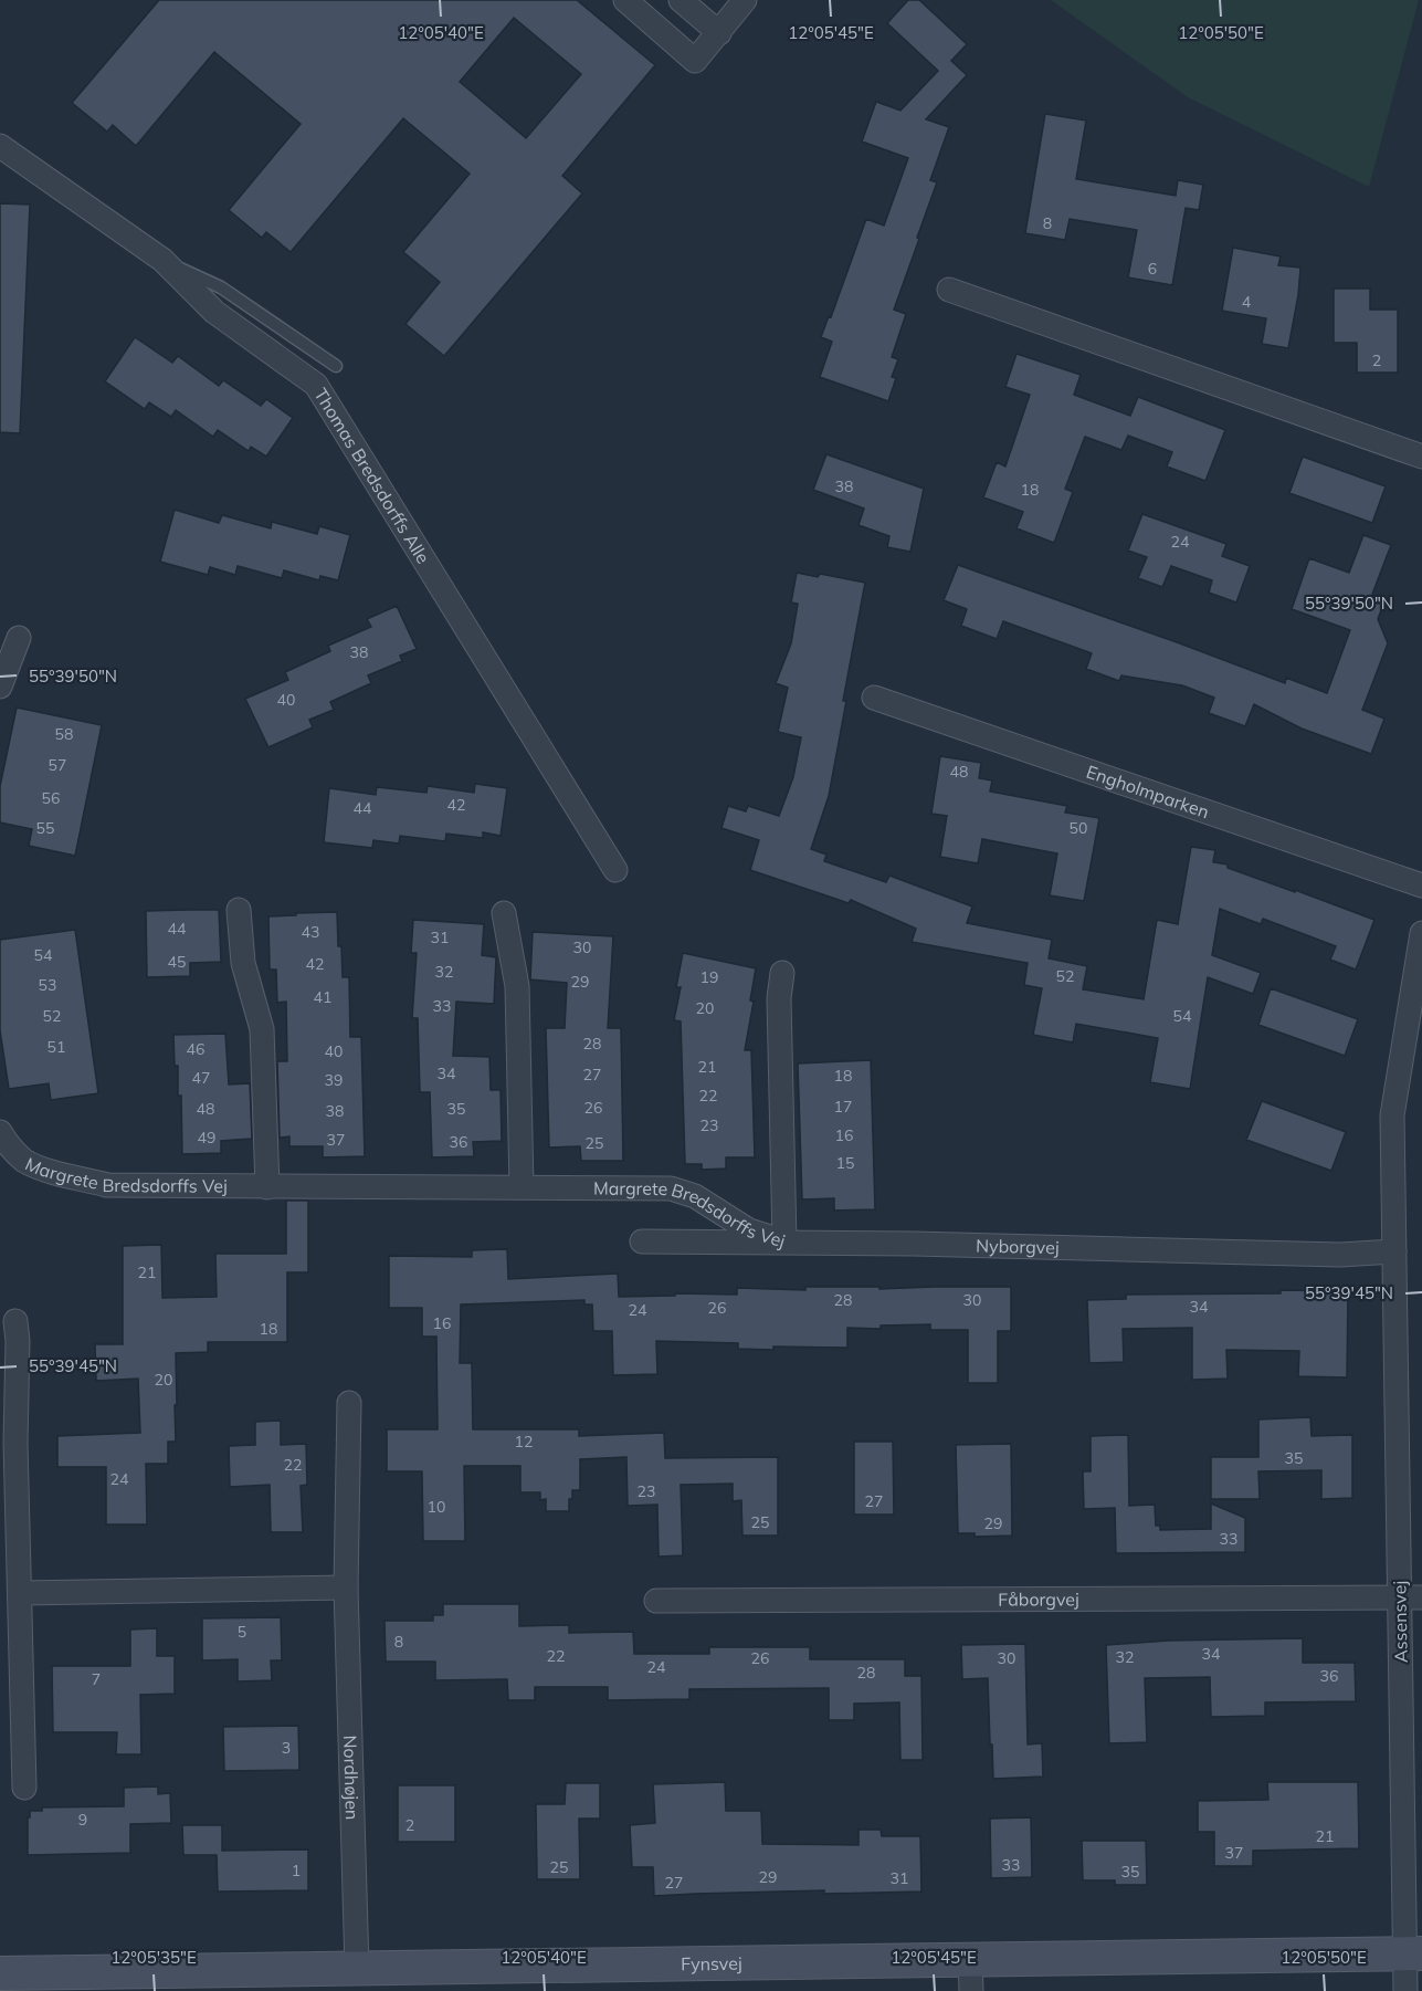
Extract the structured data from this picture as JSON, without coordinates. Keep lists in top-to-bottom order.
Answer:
{
  "streets": {
    "street": [
      "Thomas Bredsdorffs Alle",
      "Engholmparken",
      "Margrete Bredsdorffs Vej",
      "Nyborgvej",
      "Fåborgvej",
      "Assensvej",
      "Nordhøjen",
      "Fynsvej"
    ]
  },
  "crossings": [
    ["Margrete Bredsdorffs Vej", "Nyborgvej"],
    ["Nyborgvej", "Assensvej"],
    ["Fåborgvej", "Assensvej"],
    ["Assensvej", "Fynsvej"],
    ["Nordhøjen", "Fynsvej"]
  ],
  "house_numbers": [
    "8",
    "6",
    "4",
    "2",
    "38",
    "18",
    "24",
    "38",
    "40",
    "58",
    "57",
    "48",
    "56",
    "42",
    "44",
    "55",
    "50",
    "44",
    "43",
    "31",
    "30",
    "54",
    "45",
    "42",
    "32",
    "52",
    "19",
    "29",
    "53",
    "41",
    "33",
    "20",
    "52",
    "54",
    "28",
    "51",
    "46",
    "40",
    "21",
    "34",
    "27",
    "18",
    "47",
    "39",
    "22",
    "17",
    "26",
    "48",
    "35",
    "38",
    "23",
    "16",
    "49",
    "37",
    "36",
    "25",
    "15",
    "21",
    "28",
    "30",
    "34",
    "26",
    "24",
    "16",
    "18",
    "20",
    "12",
    "35",
    "22",
    "24",
    "23",
    "27",
    "10",
    "25",
    "29",
    "33",
    "5",
    "8",
    "34",
    "22",
    "32",
    "26",
    "30",
    "24",
    "28",
    "36",
    "7",
    "3",
    "9",
    "2",
    "21",
    "37",
    "33",
    "25",
    "1",
    "35",
    "29",
    "31",
    "27"
  ],
  "coordinates": [
    "12°05'40\"E",
    "12°05'45\"E",
    "12°05'50\"E",
    "55°39'50\"N",
    "55°39'45\"N",
    "12°05'35\"E"
  ]
}
